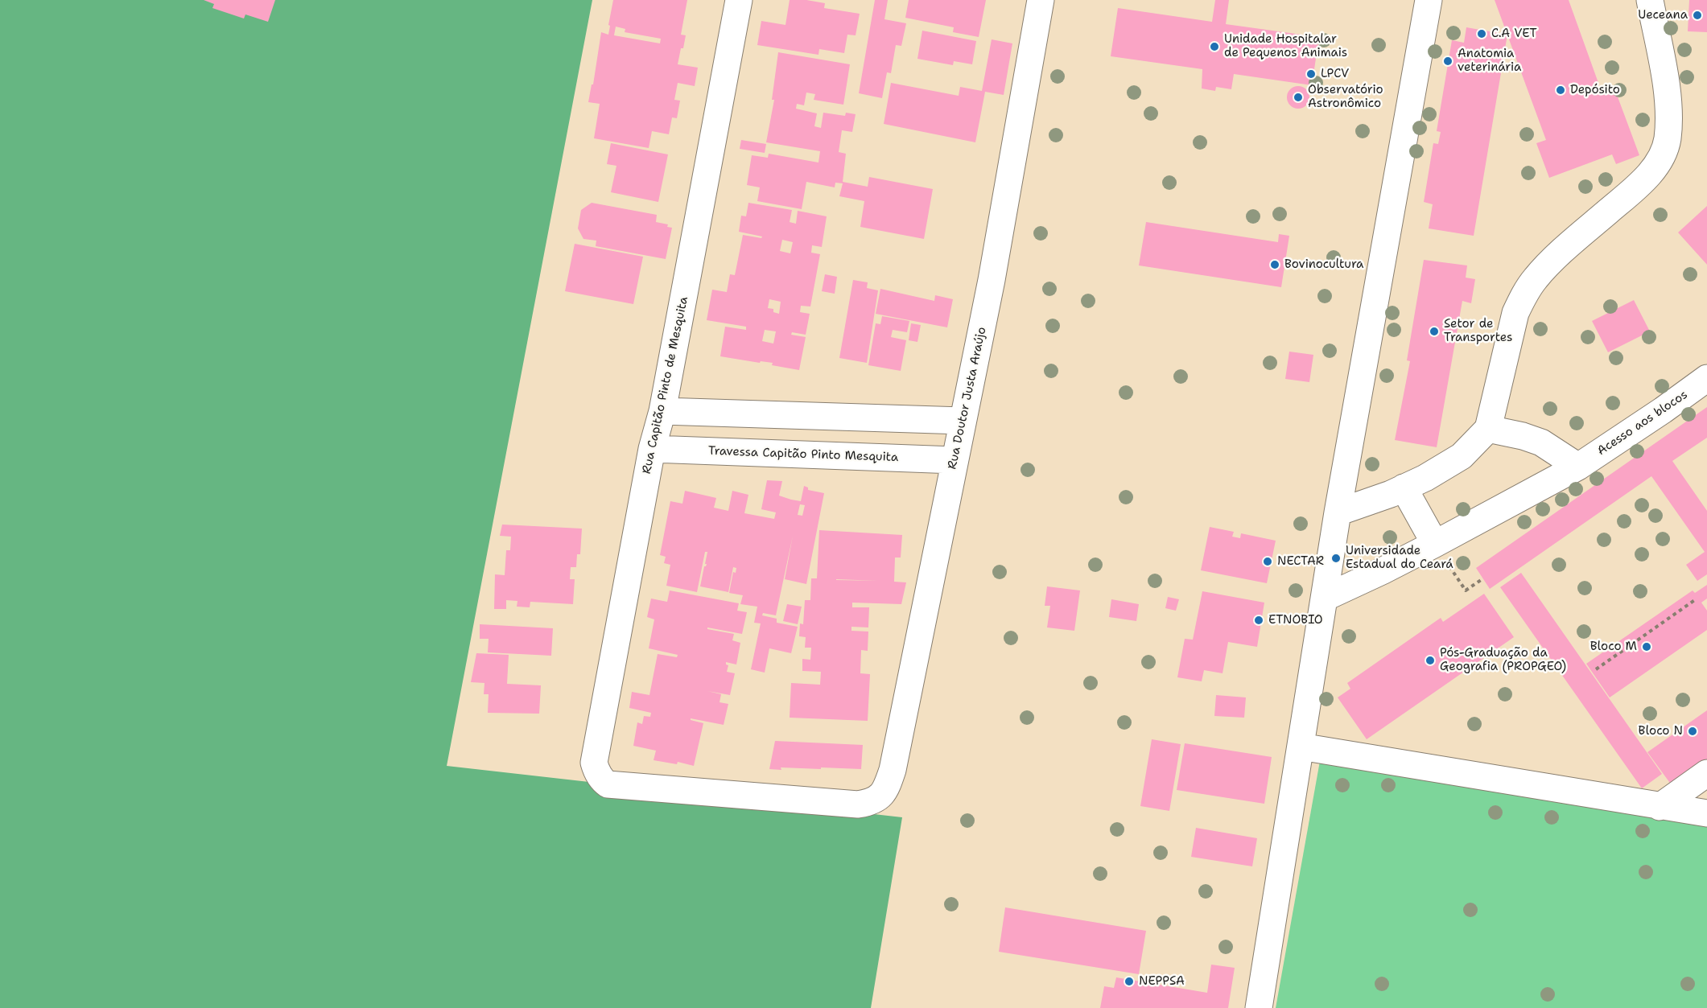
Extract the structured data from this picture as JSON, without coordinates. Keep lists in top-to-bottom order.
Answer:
{
  "streets": {
    "street": [
      "Rua Capitão Pinto de Mesquita",
      "Rua Doutor Justa Araújo",
      "Acesso aos blocos",
      "Travessa Capitão Pinto Mesquita"
    ]
  },
  "crossings": [
    ["Rua Capitão Pinto de Mesquita", "Rua Doutor Justa Araújo"],
    ["Rua Capitão Pinto de Mesquita", "Travessa Capitão Pinto Mesquita"],
    ["Rua Doutor Justa Araújo", "Travessa Capitão Pinto Mesquita"]
  ],
  "places": [
    "Ueceana",
    "C.A VET",
    "Unidade Hospitalar de Pequenos Animais",
    "Anatomia veterinária",
    "LPCV",
    "Depósito",
    "Observatório Astronômico",
    "Bovinocultura",
    "Setor de Transportes",
    "Universidade Estadual do Ceará",
    "NECTAR",
    "ETNOBIO",
    "Bloco M",
    "Pós-Graduação da Geografia (PROPGEO)",
    "Bloco N",
    "NEPPSA"
  ]
}
